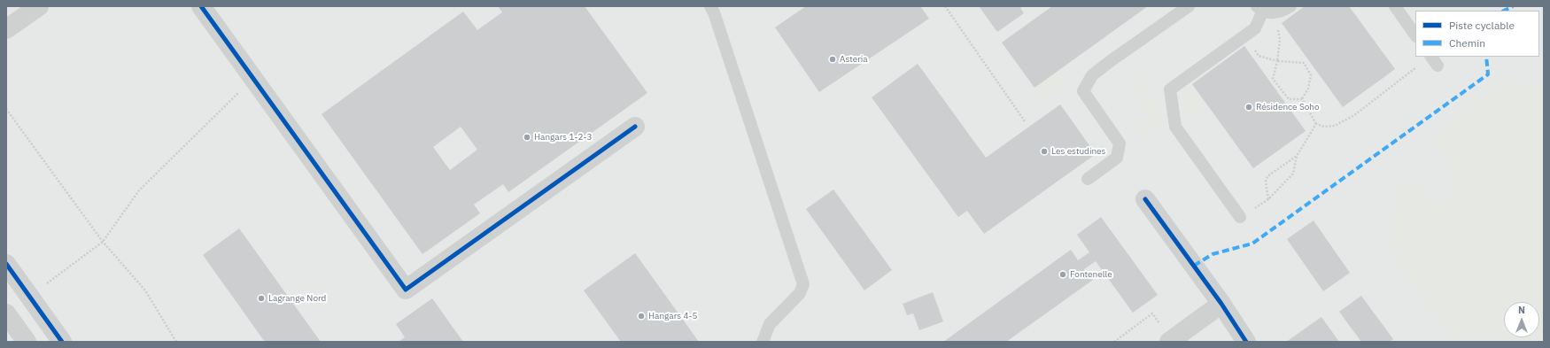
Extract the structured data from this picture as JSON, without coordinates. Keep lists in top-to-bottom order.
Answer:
{
  "places": [
    "Asteria",
    "Résidence Soho",
    "Hangars 1-2-3",
    "Les estudines",
    "Fontenelle",
    "Lagrange Nord",
    "Hangars 4-5"
  ],
  "legend": ["Piste cyclable", "Chemin"],
  "north": "top"
}
